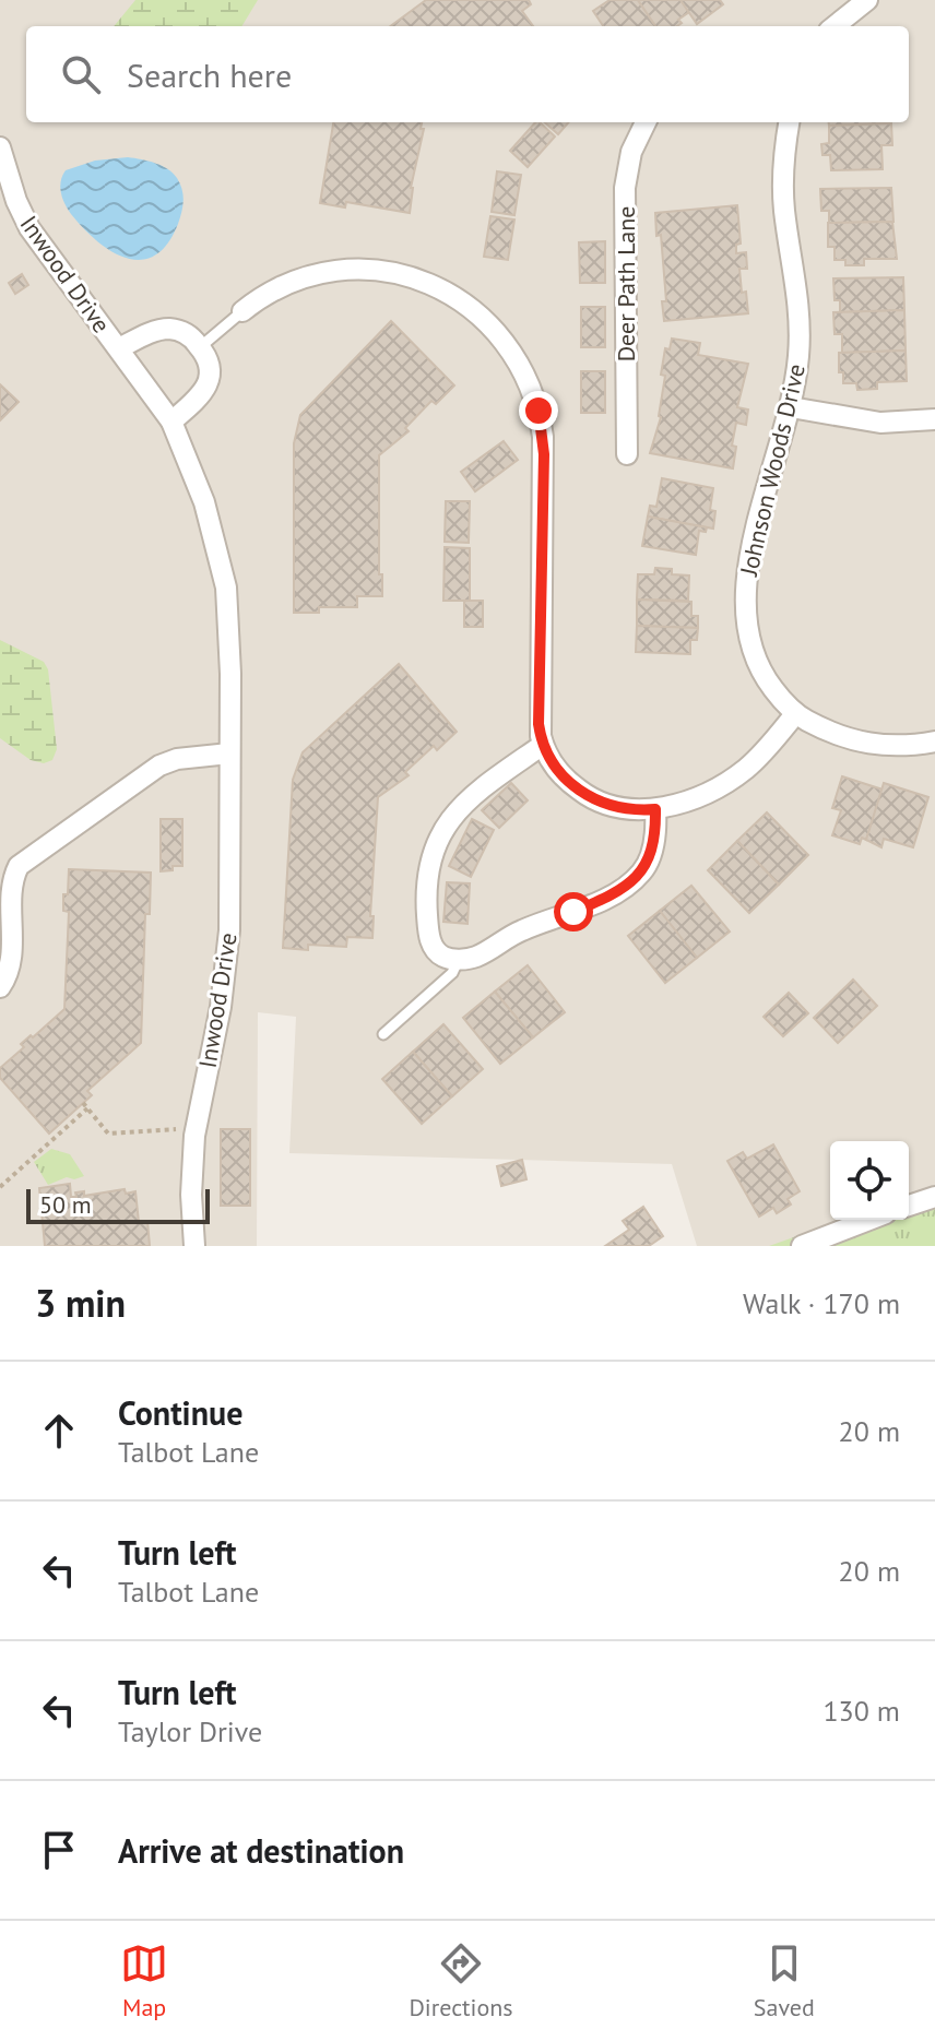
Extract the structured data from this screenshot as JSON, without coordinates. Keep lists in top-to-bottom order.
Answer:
{
  "streets": {
    "street": ["Inwood Drive", "Deer Path Lane", "Johnson Woods Drive"]
  },
  "scale_bar": "50 m",
  "page": {
    "search": "Search here",
    "scale": "50 m",
    "heading": ["3 min", "Walk · 170 m"],
    "list": [
      ["Continue", "Talbot Lane", "20 m"],
      ["Turn left", "Talbot Lane", "20 m"],
      ["Turn left", "Taylor Drive", "130 m"],
      "Arrive at destination"
    ],
    "nav": ["Map", "Directions", "Saved"]
  }
}
